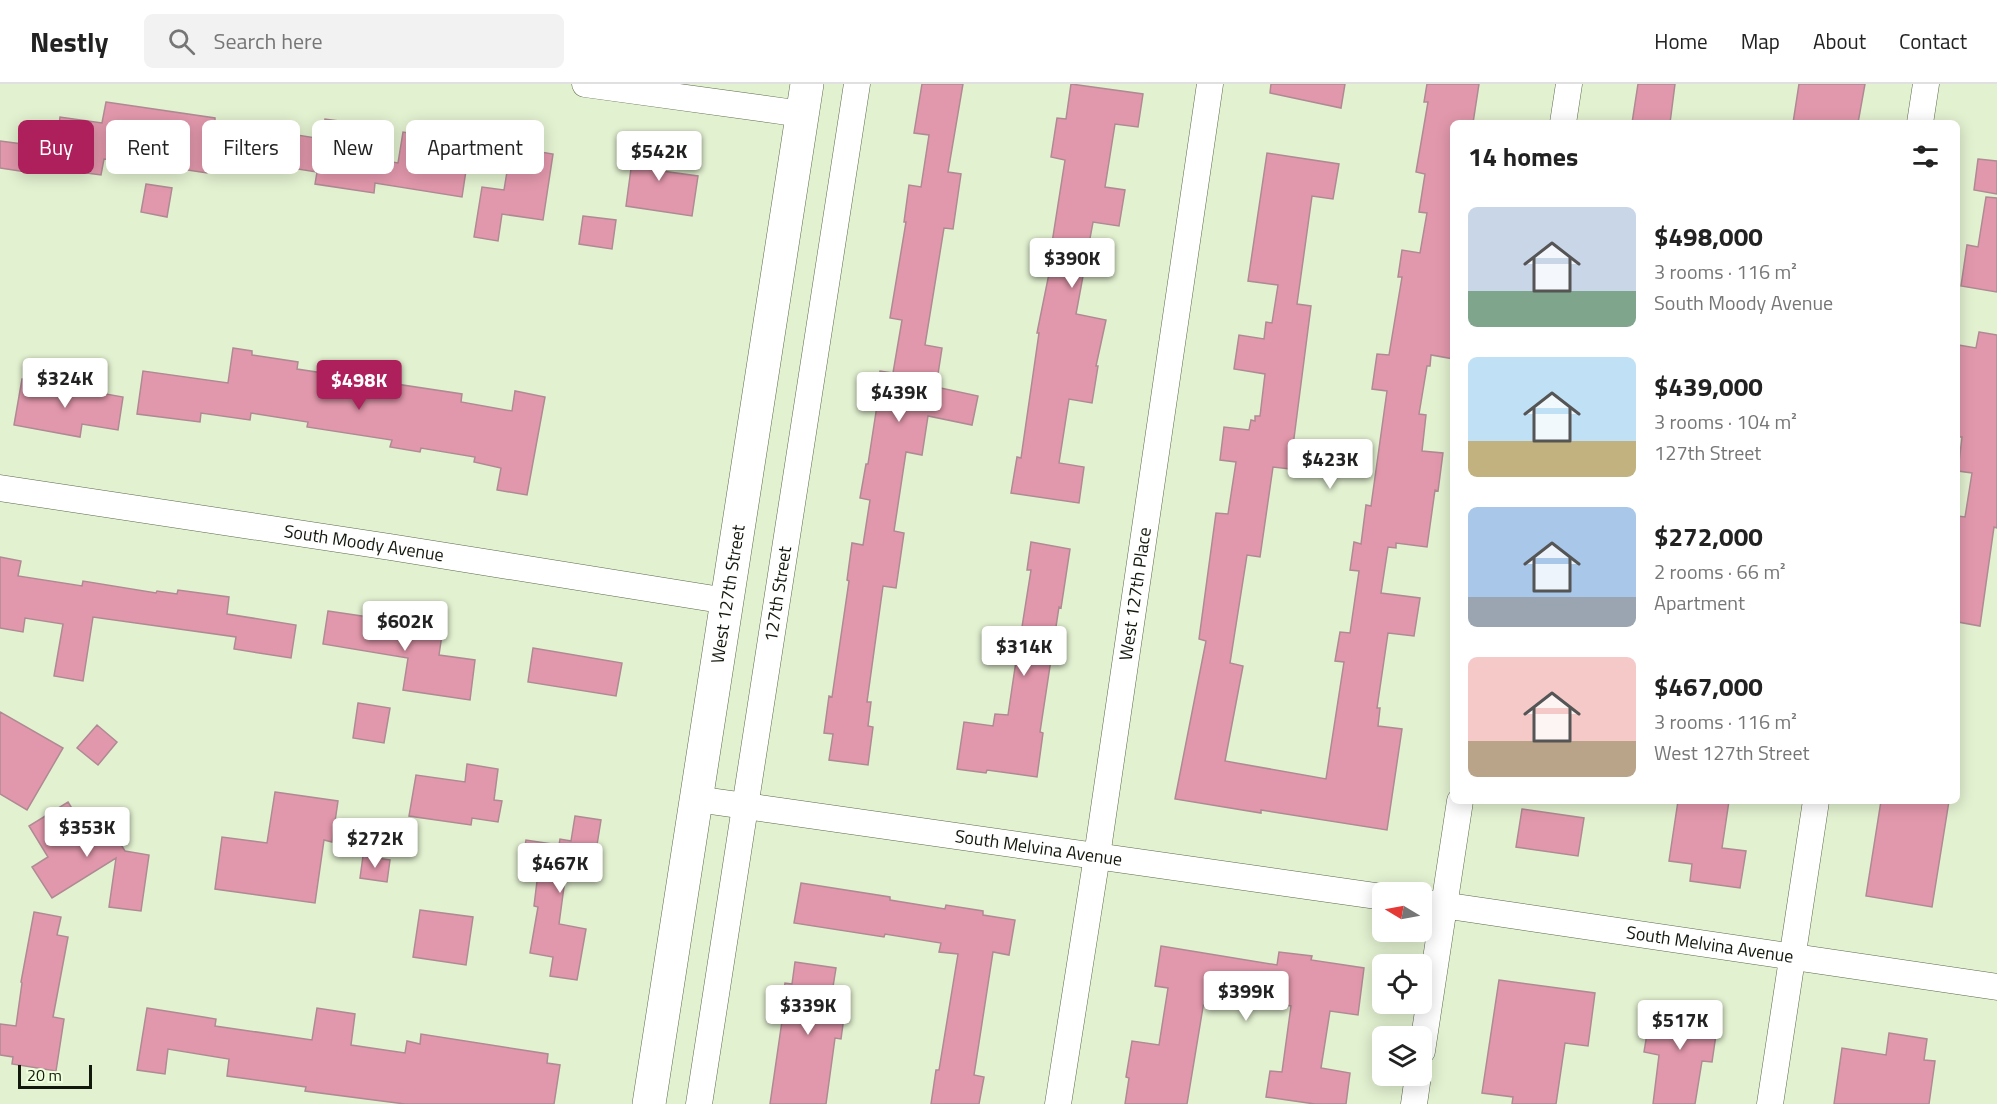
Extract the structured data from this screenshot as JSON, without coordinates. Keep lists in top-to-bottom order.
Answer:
{
  "streets": {
    "main road": ["West 127th Street"],
    "street": [
      "South Moody Avenue",
      "127th Street",
      "West 127th Place",
      "South Melvina Avenue"
    ]
  },
  "crossings": [
    ["South Moody Avenue", "West 127th Street"],
    ["West 127th Street", "South Melvina Avenue"],
    ["127th Street", "South Melvina Avenue"],
    ["West 127th Place", "South Melvina Avenue"]
  ],
  "scale_bar": "20 m",
  "north": "left",
  "page": {
    "header": "Nestly",
    "search": "Search here",
    "nav": [
      "Home",
      "Map",
      "About",
      "Contact"
    ],
    "chip": [
      "Buy",
      "Rent",
      "Filters",
      "New",
      "Apartment"
    ],
    "heading": "14 homes",
    "price": [
      "$542K",
      "$390K",
      "$324K",
      "$498K",
      "$439K",
      "$423K",
      "$602K",
      "$314K",
      "$353K",
      "$272K",
      "$467K",
      "$399K",
      "$339K",
      "$517K"
    ],
    "list": [
      {
        "name": "$498,000",
        "note": "3 rooms · 116 m² · South Moody Avenue"
      },
      {
        "name": "$439,000",
        "note": "3 rooms · 104 m² · 127th Street"
      },
      {
        "name": "$272,000",
        "note": "2 rooms · 66 m² · Apartment"
      },
      {
        "name": "$467,000",
        "note": "3 rooms · 116 m² · West 127th Street"
      }
    ],
    "scale": "20 m"
  }
}
